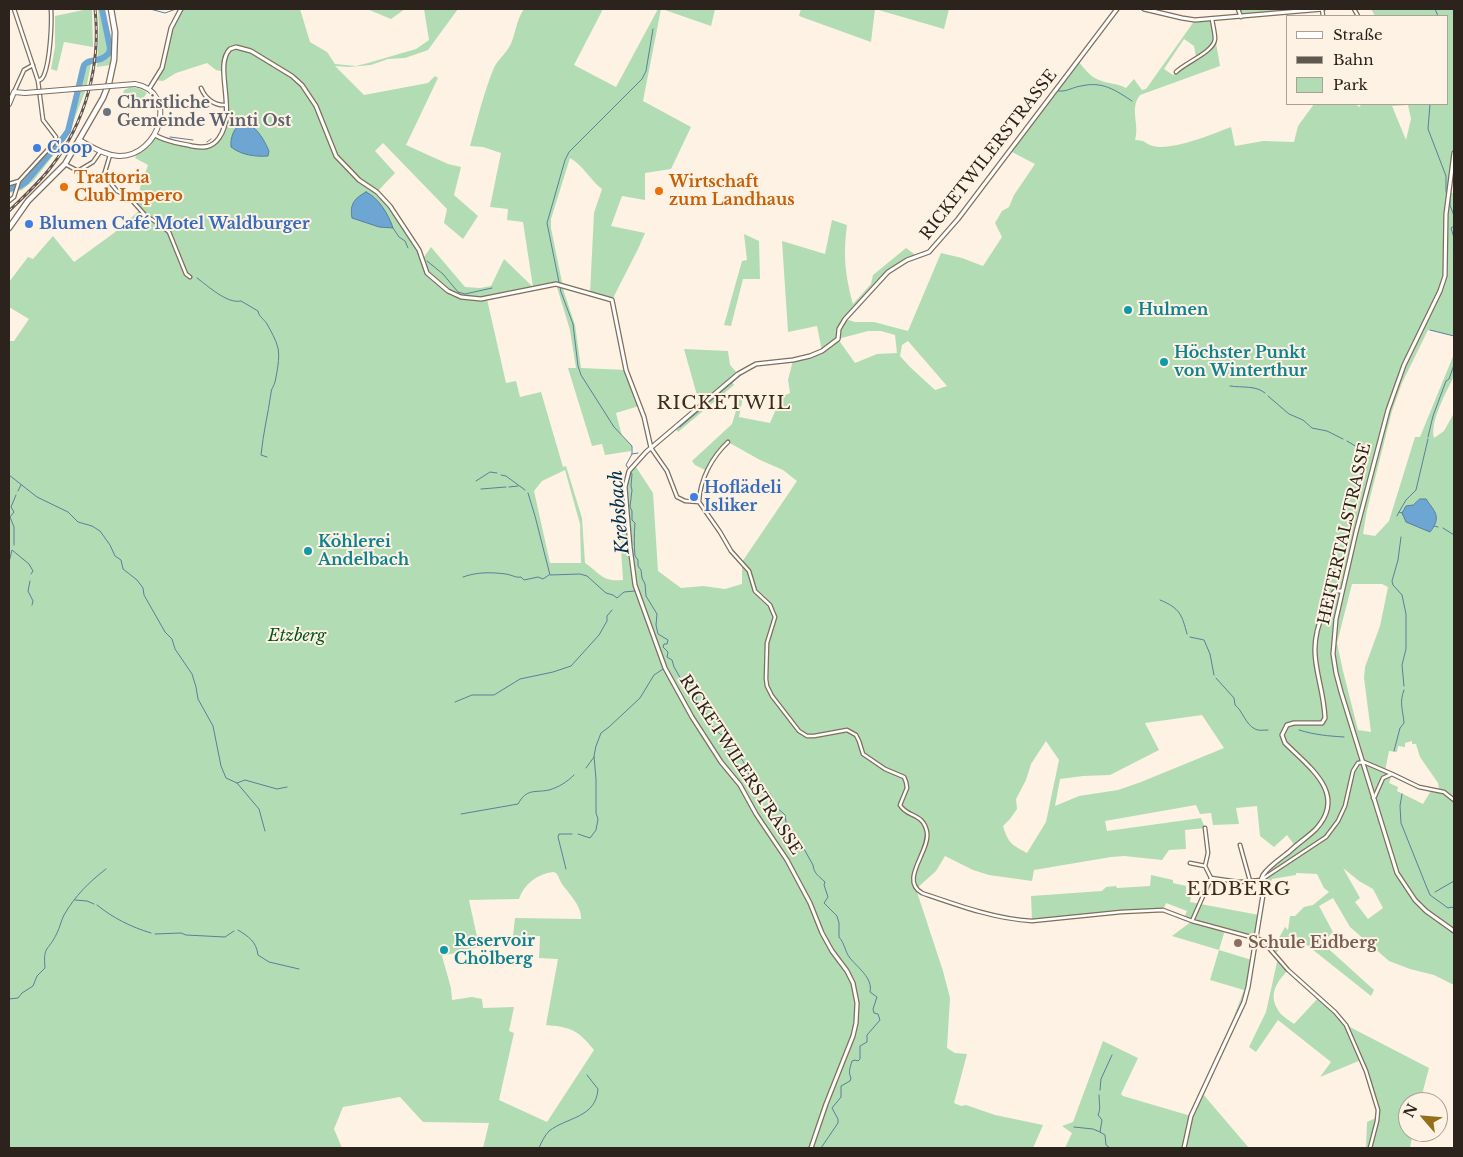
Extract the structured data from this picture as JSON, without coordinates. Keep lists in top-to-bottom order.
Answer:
{
  "streets": {
    "street": ["RICKETWILERSTRASSE", "HEITERTALSTRASSE"]
  },
  "districts": ["RICKETWIL", "EIDBERG"],
  "water": ["Krebsbach"],
  "parks": ["Etzberg"],
  "places": [
    "Christliche Gemeinde Winti Ost",
    "Coop",
    "Trattoria Club Impero",
    "Wirtschaft zum Landhaus",
    "Blumen Café Motel Waldburger",
    "Hulmen",
    "Höchster Punkt von Winterthur",
    "Hoflädeli Isliker",
    "Köhlerei Andelbach",
    "Schule Eidberg",
    "Reservoir Chölberg"
  ],
  "legend": ["Straße", "Bahn", "Park"],
  "north": "top left"
}
